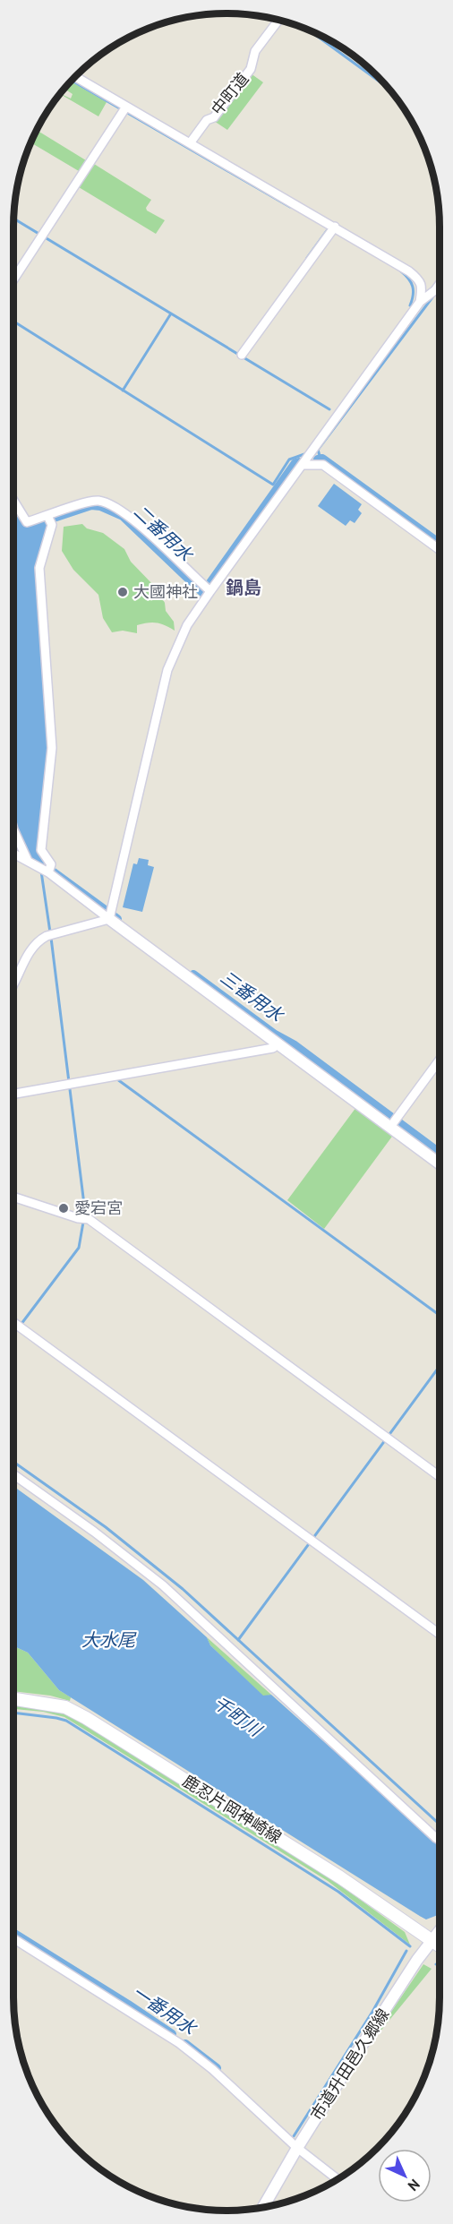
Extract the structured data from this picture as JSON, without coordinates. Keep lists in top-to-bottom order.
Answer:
{
  "streets": {
    "main road": ["鹿忍片岡神崎線"],
    "street": ["中町道", "市道升田邑久郷線"]
  },
  "crossings": [
    ["鹿忍片岡神崎線", "市道升田邑久郷線"]
  ],
  "districts": ["鍋島"],
  "water": [
    "二番用水",
    "三番用水",
    "大水尾",
    "千町川",
    "一番用水"
  ],
  "places": ["大國神社", "愛宕宮"],
  "north": "bottom right"
}
